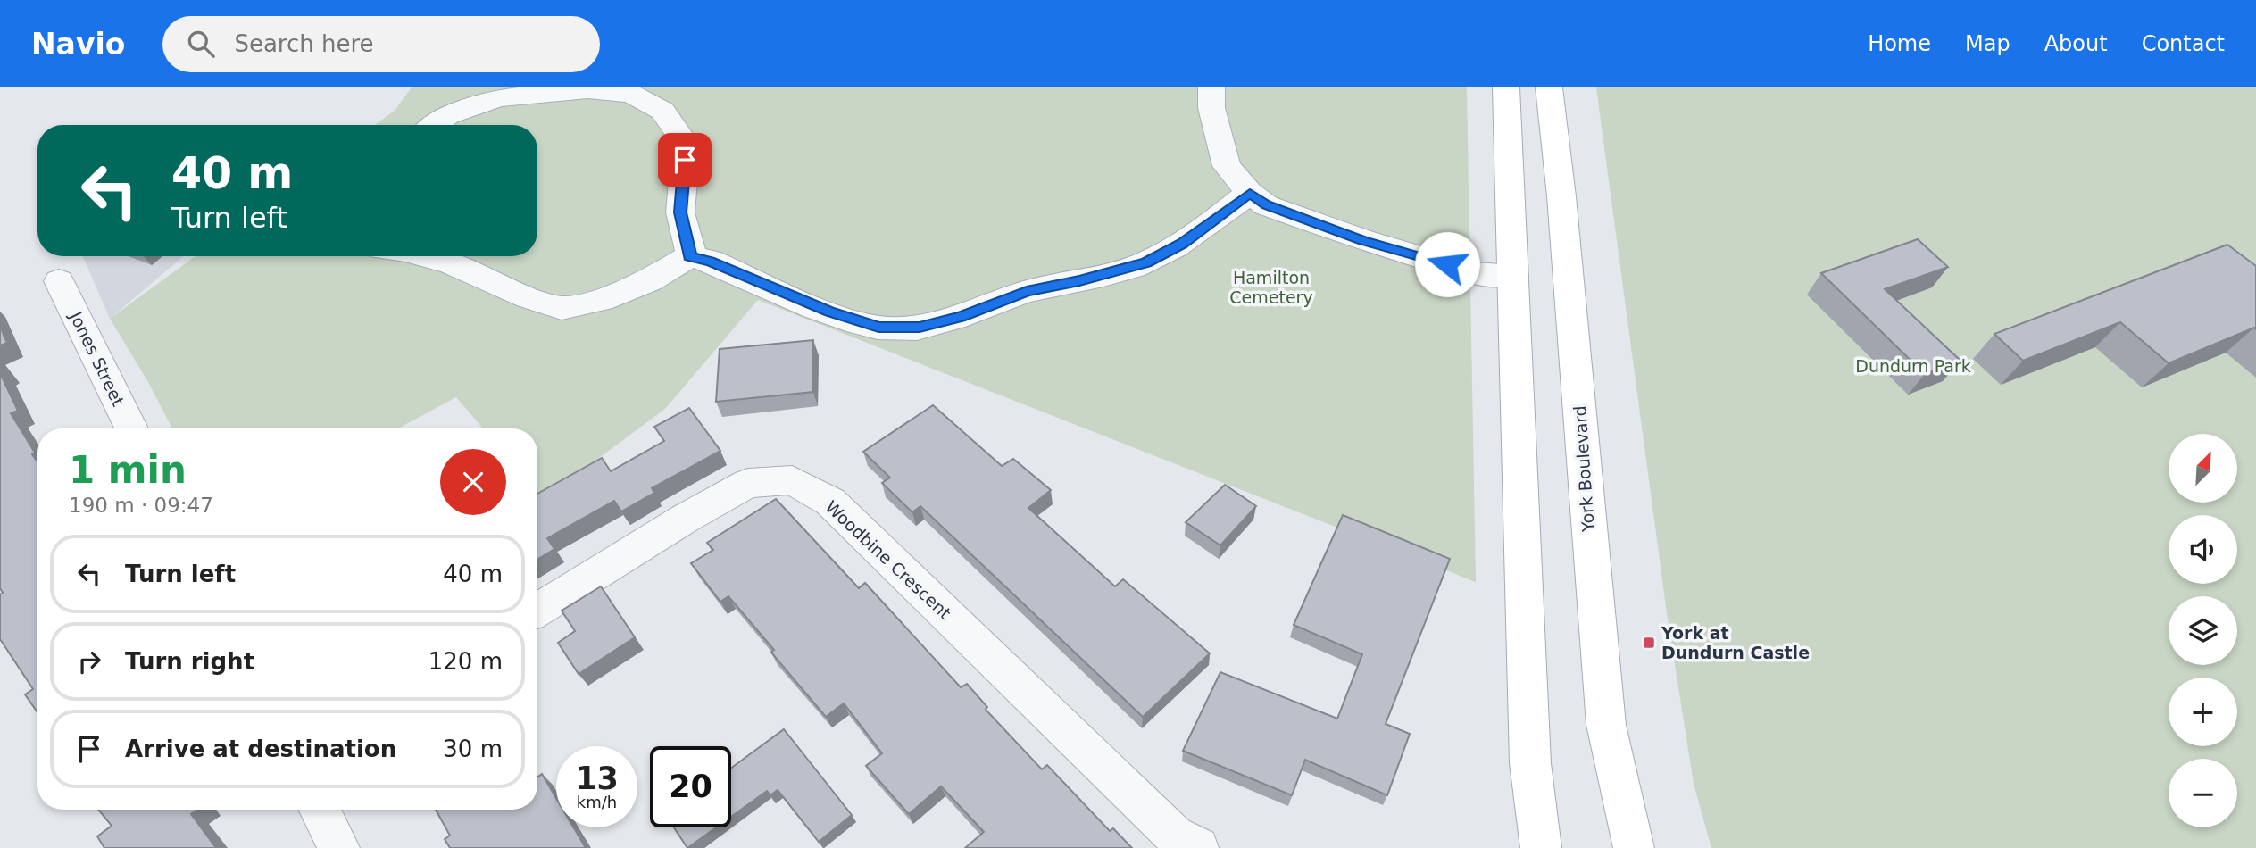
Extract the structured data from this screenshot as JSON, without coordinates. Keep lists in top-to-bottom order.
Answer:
{
  "streets": {
    "main road": ["York Boulevard"],
    "street": ["Jones Street", "Woodbine Crescent"]
  },
  "parks": ["Hamilton Cemetery", "Dundurn Park"],
  "places": {
    "transit": ["York at Dundurn Castle"]
  },
  "north": "top right",
  "page": {
    "header": "Navio",
    "search": "Search here",
    "nav": [
      "Home",
      "Map",
      "About",
      "Contact"
    ],
    "turn": ["40 m", "Turn left"],
    "heading": ["1 min", "190 m · 09:47"],
    "map_buttons": ["+", "−"],
    "list": [
      {
        "name": "Turn left",
        "value": "40 m"
      },
      {
        "name": "Turn right",
        "value": "120 m"
      },
      {
        "name": "Arrive at destination",
        "value": "30 m"
      }
    ],
    "speed": "13 km/h",
    "limit": "20"
  }
}
